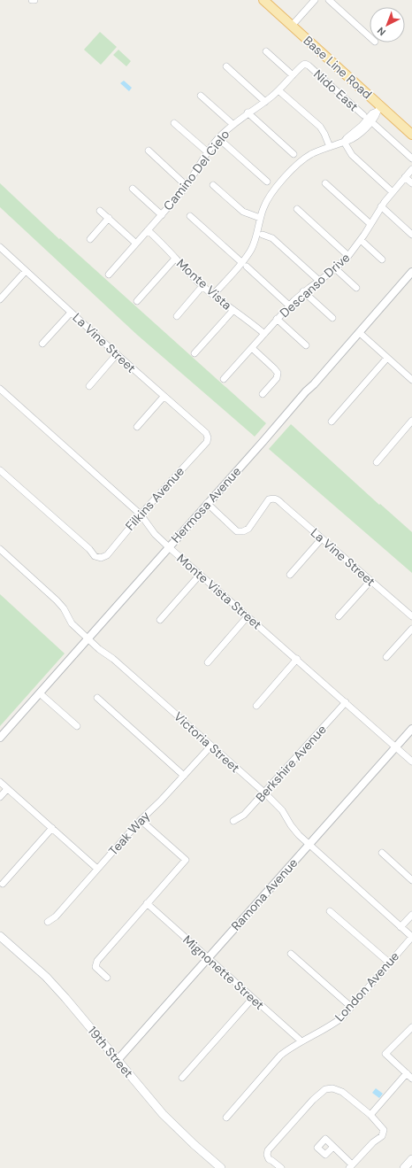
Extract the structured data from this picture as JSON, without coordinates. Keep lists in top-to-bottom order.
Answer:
{
  "streets": {
    "main road": ["Base Line Road", "19th Street"],
    "street": [
      "Nido East",
      "Camino Del Cielo",
      "Monte Vista",
      "Descanso Drive",
      "La Vine Street",
      "Filkins Avenue",
      "Hermosa Avenue",
      "Monte Vista Street",
      "Victoria Street",
      "Berkshire Avenue",
      "Teak Way",
      "Ramona Avenue",
      "Mignonette Street",
      "London Avenue"
    ]
  },
  "crossings": [
    ["Nido East", "Camino Del Cielo"],
    ["Camino Del Cielo", "Monte Vista"],
    ["Monte Vista", "Descanso Drive"],
    ["La Vine Street", "Filkins Avenue"],
    ["La Vine Street", "Hermosa Avenue"],
    ["Filkins Avenue", "Monte Vista Street"],
    ["Hermosa Avenue", "Monte Vista Street"],
    ["Hermosa Avenue", "Victoria Street"],
    ["Monte Vista Street", "Berkshire Avenue"],
    ["Monte Vista Street", "Ramona Avenue"],
    ["Victoria Street", "Berkshire Avenue"],
    ["Victoria Street", "Teak Way"],
    ["Victoria Street", "Ramona Avenue"],
    ["Victoria Street", "London Avenue"],
    ["Ramona Avenue", "Mignonette Street"],
    ["Ramona Avenue", "19th Street"],
    ["Mignonette Street", "London Avenue"]
  ],
  "north": "bottom left"
}
